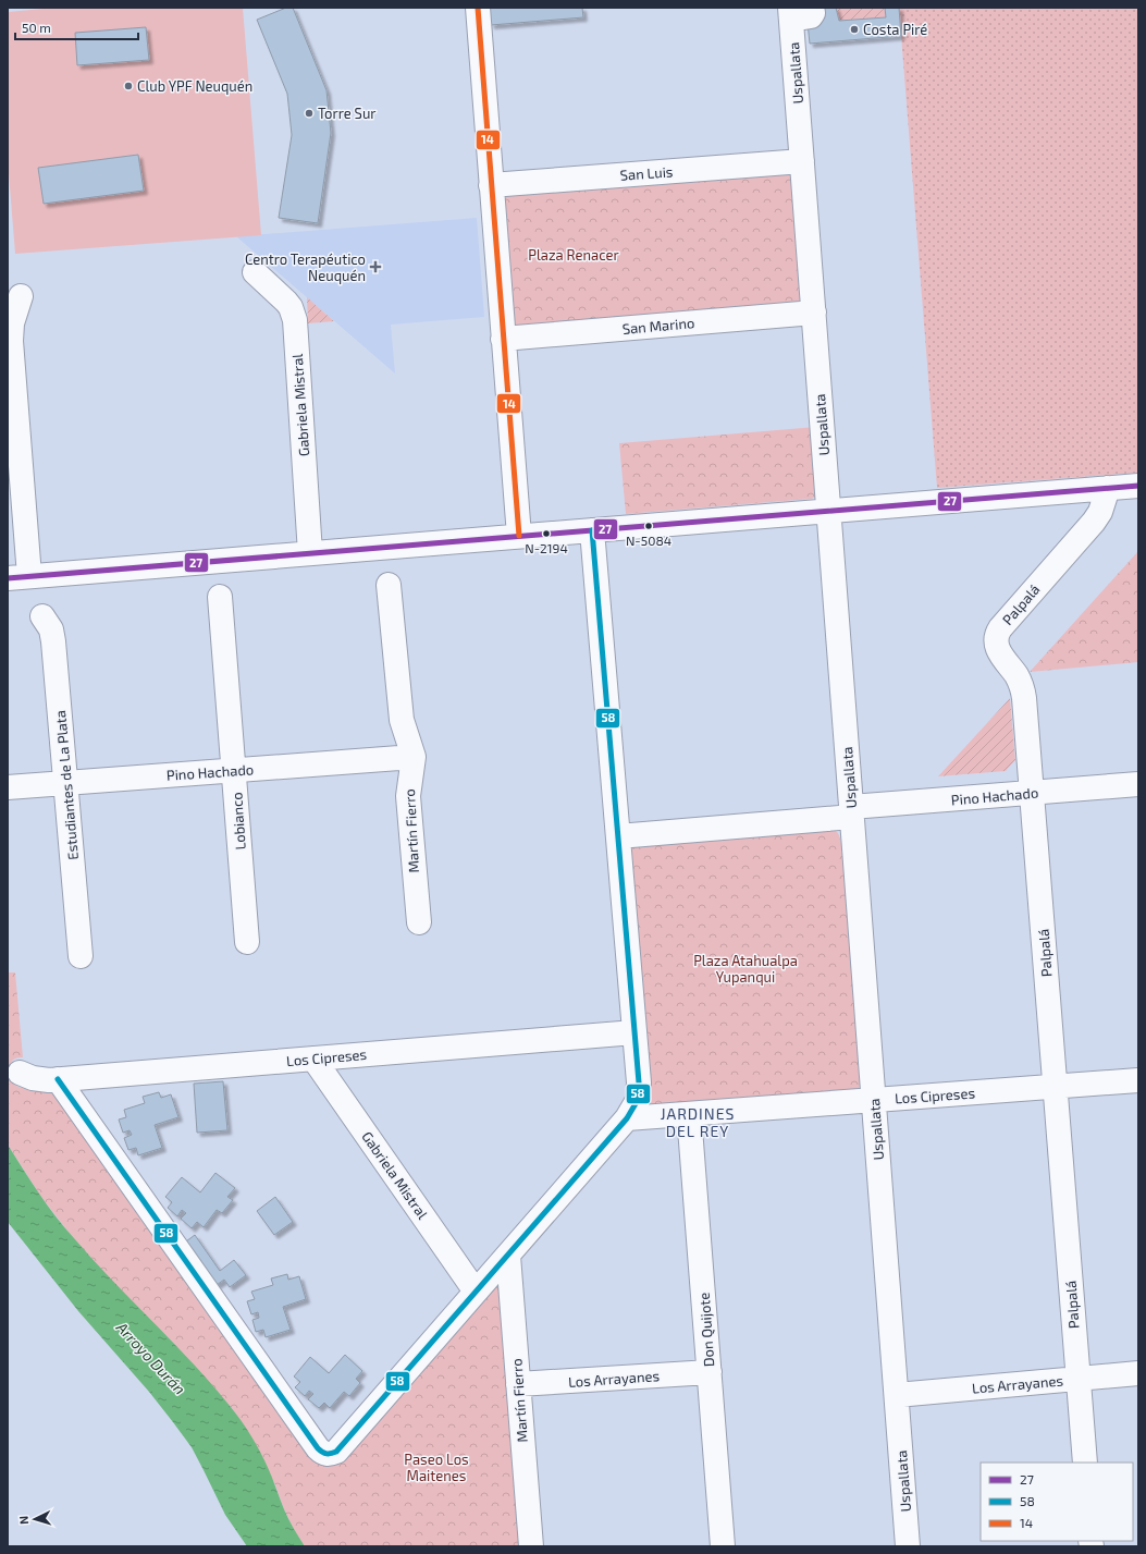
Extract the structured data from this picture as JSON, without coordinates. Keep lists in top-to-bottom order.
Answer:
{
  "streets": {
    "street": [
      "Uspallata",
      "San Luis",
      "San Marino",
      "Gabriela Mistral",
      "Palpalá",
      "Pino Hachado",
      "Estudiantes de La Plata",
      "Lobianco",
      "Martín Fierro",
      "Los Cipreses",
      "Don Quijote",
      "Los Arrayanes"
    ]
  },
  "crossings": [
    ["Uspallata", "San Luis"],
    ["Uspallata", "San Marino"],
    ["Uspallata", "Pino Hachado"],
    ["Uspallata", "Los Cipreses"],
    ["Uspallata", "Los Arrayanes"],
    ["Gabriela Mistral", "Los Cipreses"],
    ["Palpalá", "Pino Hachado"],
    ["Palpalá", "Los Cipreses"],
    ["Palpalá", "Los Arrayanes"],
    ["Pino Hachado", "Estudiantes de La Plata"],
    ["Pino Hachado", "Lobianco"],
    ["Pino Hachado", "Martín Fierro"],
    ["Martín Fierro", "Los Arrayanes"],
    ["Los Cipreses", "Don Quijote"],
    ["Don Quijote", "Los Arrayanes"]
  ],
  "districts": ["JARDINES DEL REY"],
  "water": ["Arroyo Durán"],
  "parks": ["Plaza Renacer", "Plaza Atahualpa Yupanqui", "Paseo Los Maitenes"],
  "places": {
    "other": [
      "Costa Piré",
      "Club YPF Neuquén",
      "Torre Sur",
      "N-5084",
      "N-2194"
    ],
    "health": ["Centro Terapéutico Neuquén"]
  },
  "lines": ["transit line 14", "transit line 27", "transit line 58"],
  "legend": ["27", "58", "14"],
  "scale_bar": "50 m",
  "north": "left"
}
